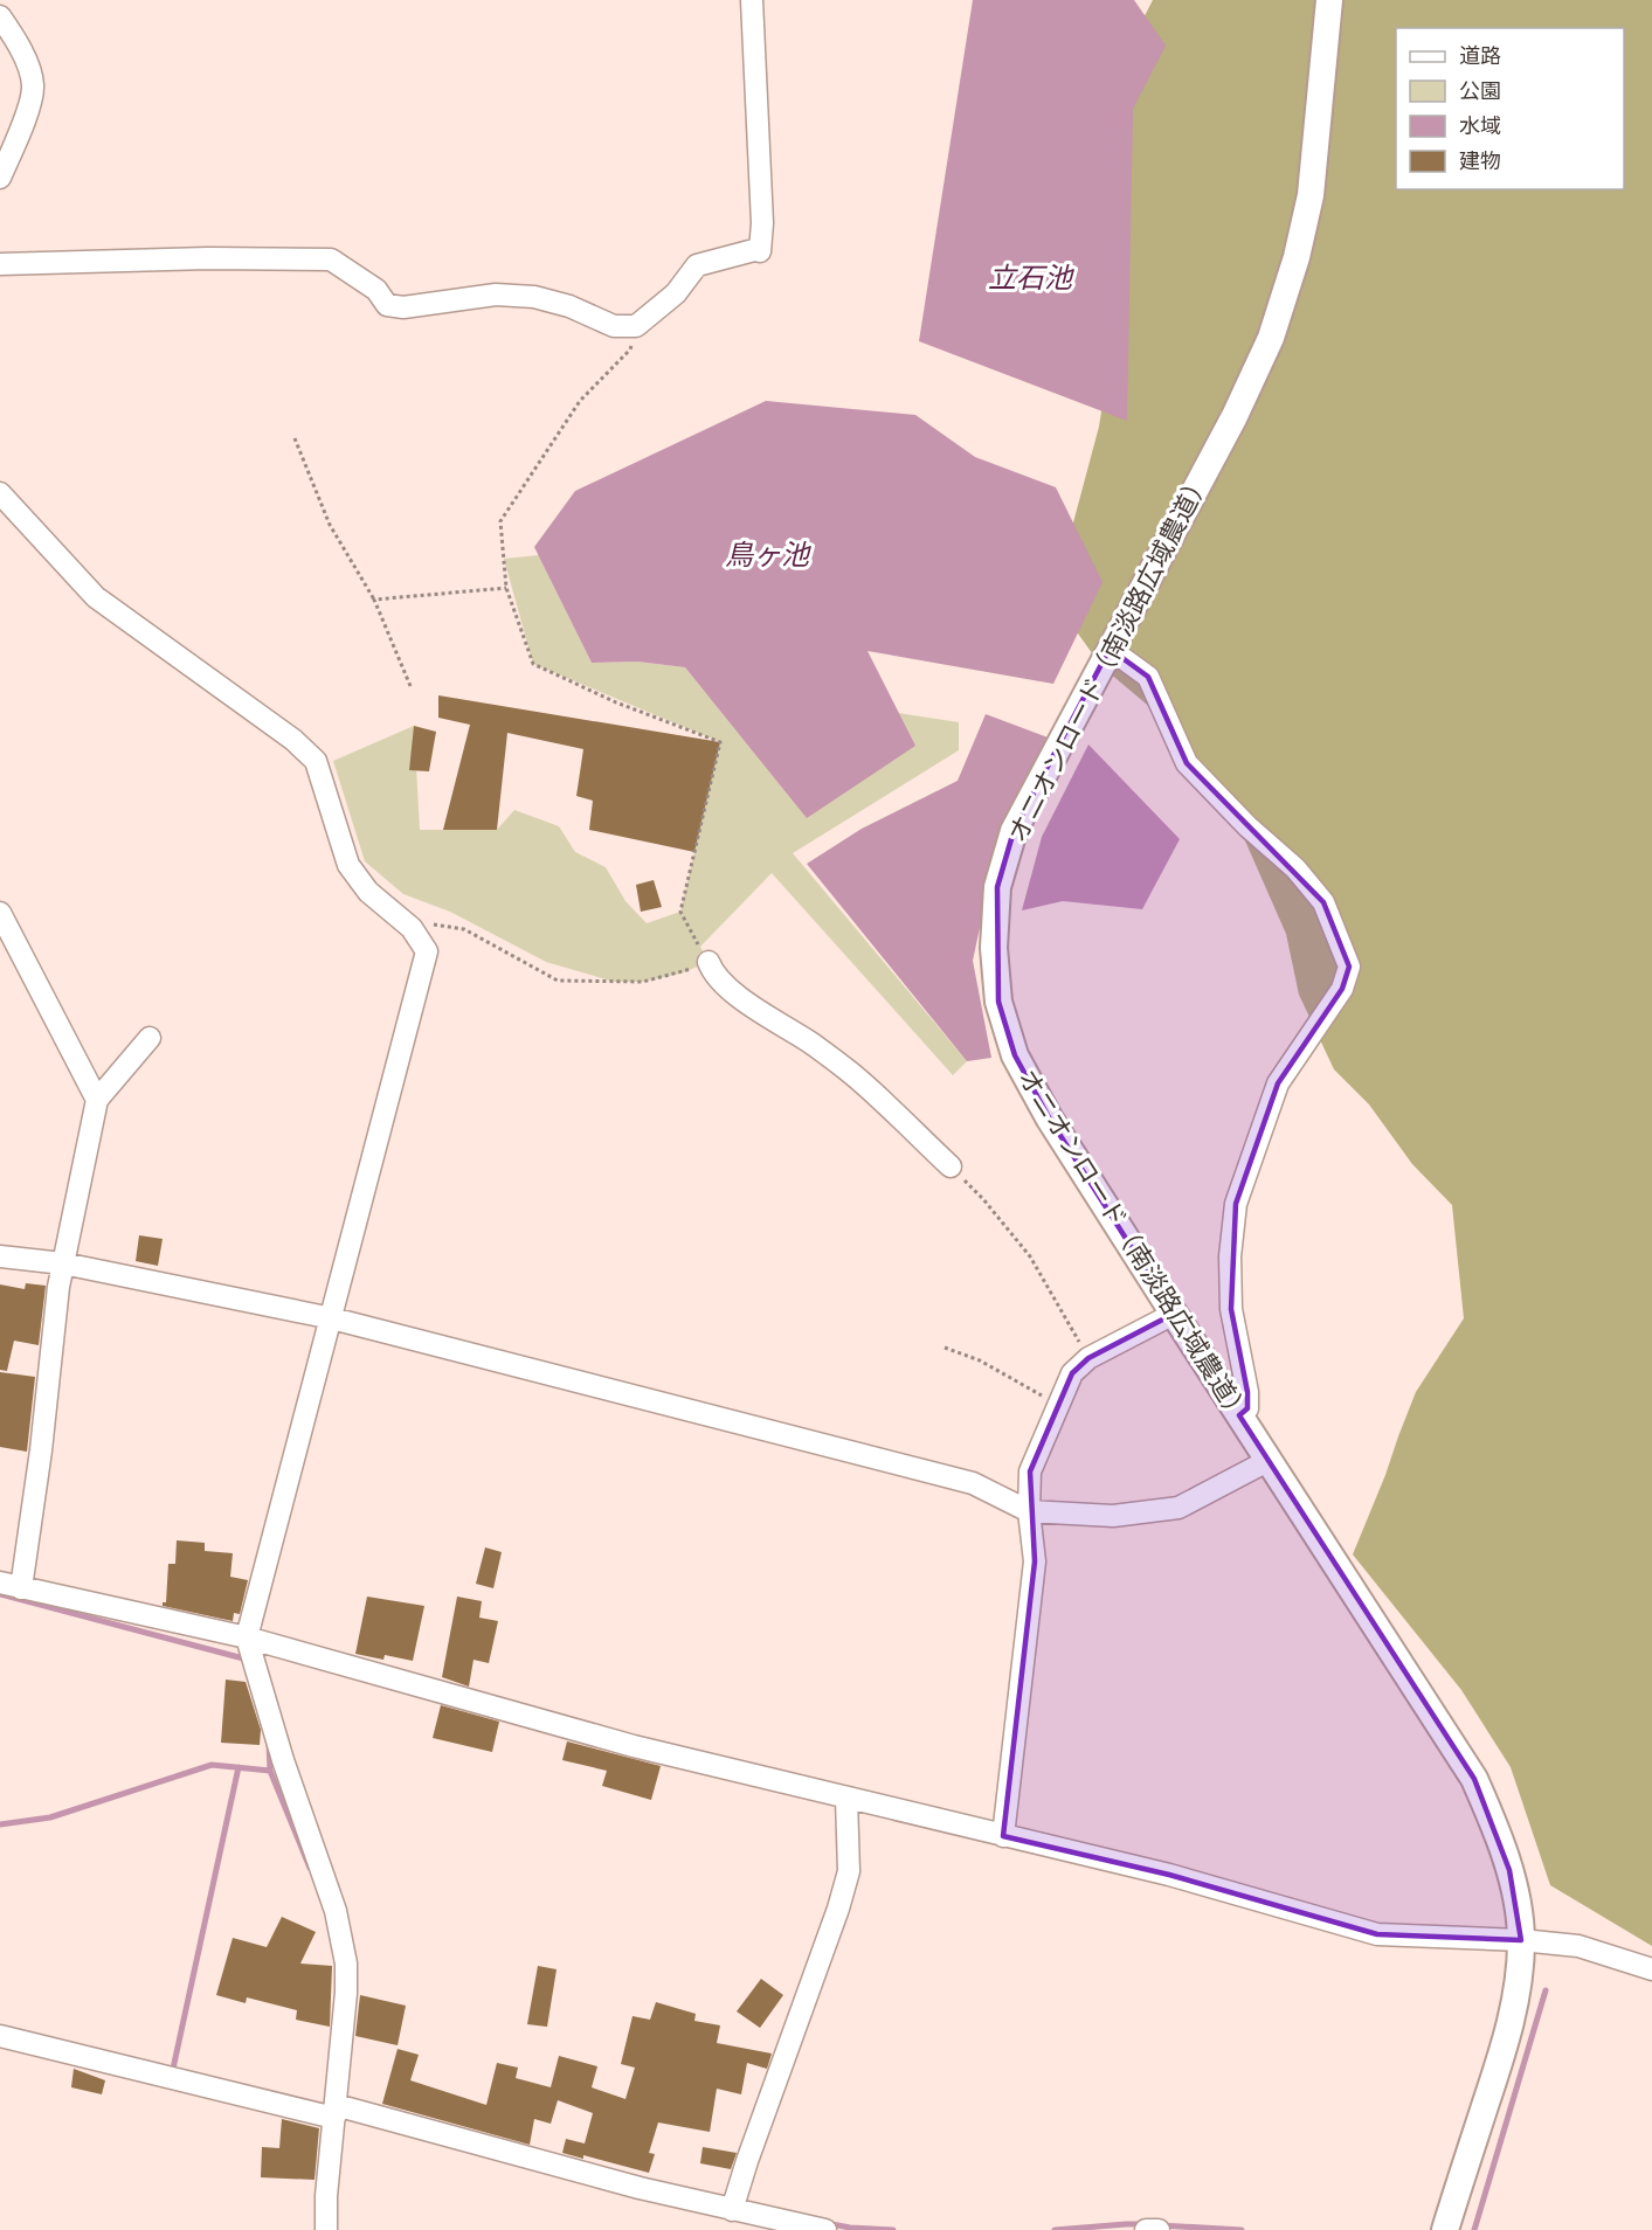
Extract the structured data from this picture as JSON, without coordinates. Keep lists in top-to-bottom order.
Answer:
{
  "streets": {
    "street": ["オニオンロード（南淡路広域農道）"]
  },
  "water": ["立石池", "鳥ヶ池"],
  "legend": [
    "道路",
    "公園",
    "水域",
    "建物"
  ]
}
